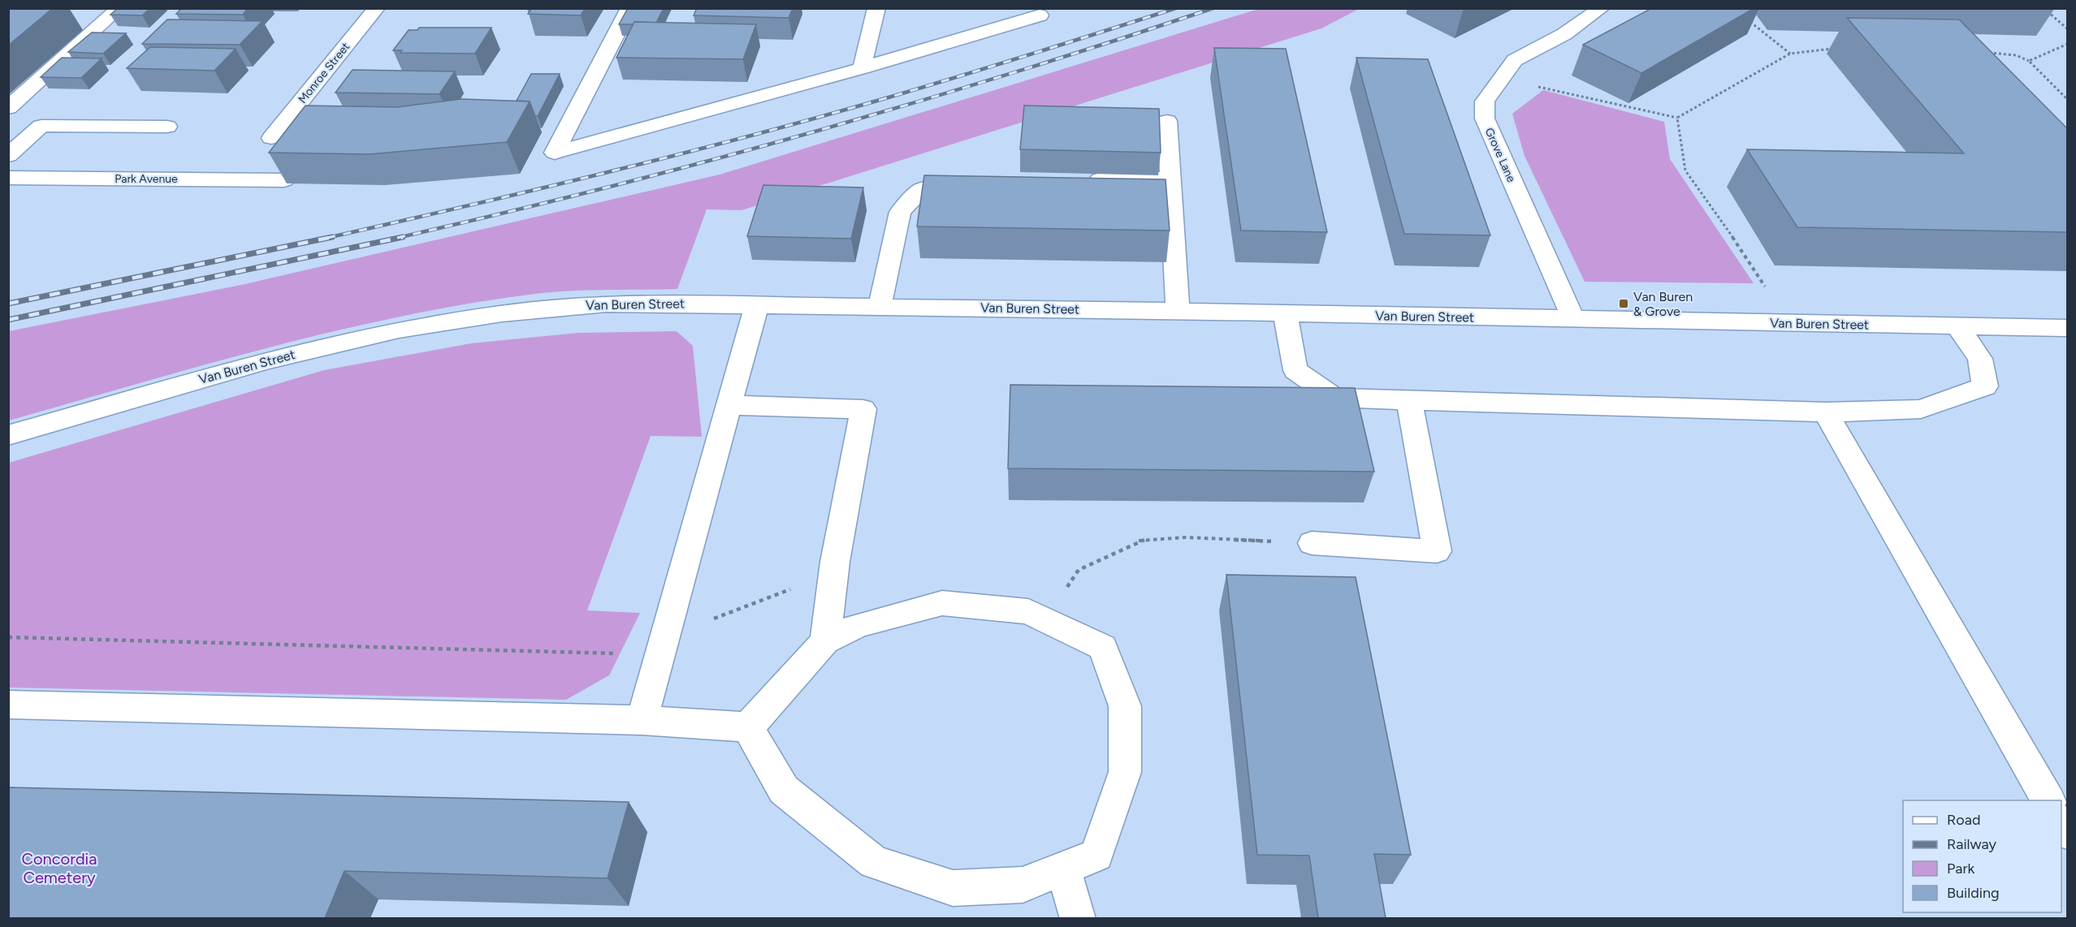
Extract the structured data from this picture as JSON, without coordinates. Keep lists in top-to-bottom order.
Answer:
{
  "streets": {
    "street": [
      "Monroe Street",
      "Grove Lane",
      "Park Avenue",
      "Van Buren Street"
    ]
  },
  "crossings": [
    ["Grove Lane", "Van Buren Street"]
  ],
  "parks": ["Concordia Cemetery"],
  "places": {
    "transit": ["Van Buren & Grove"]
  },
  "legend": [
    "Road",
    "Railway",
    "Park",
    "Building"
  ]
}
